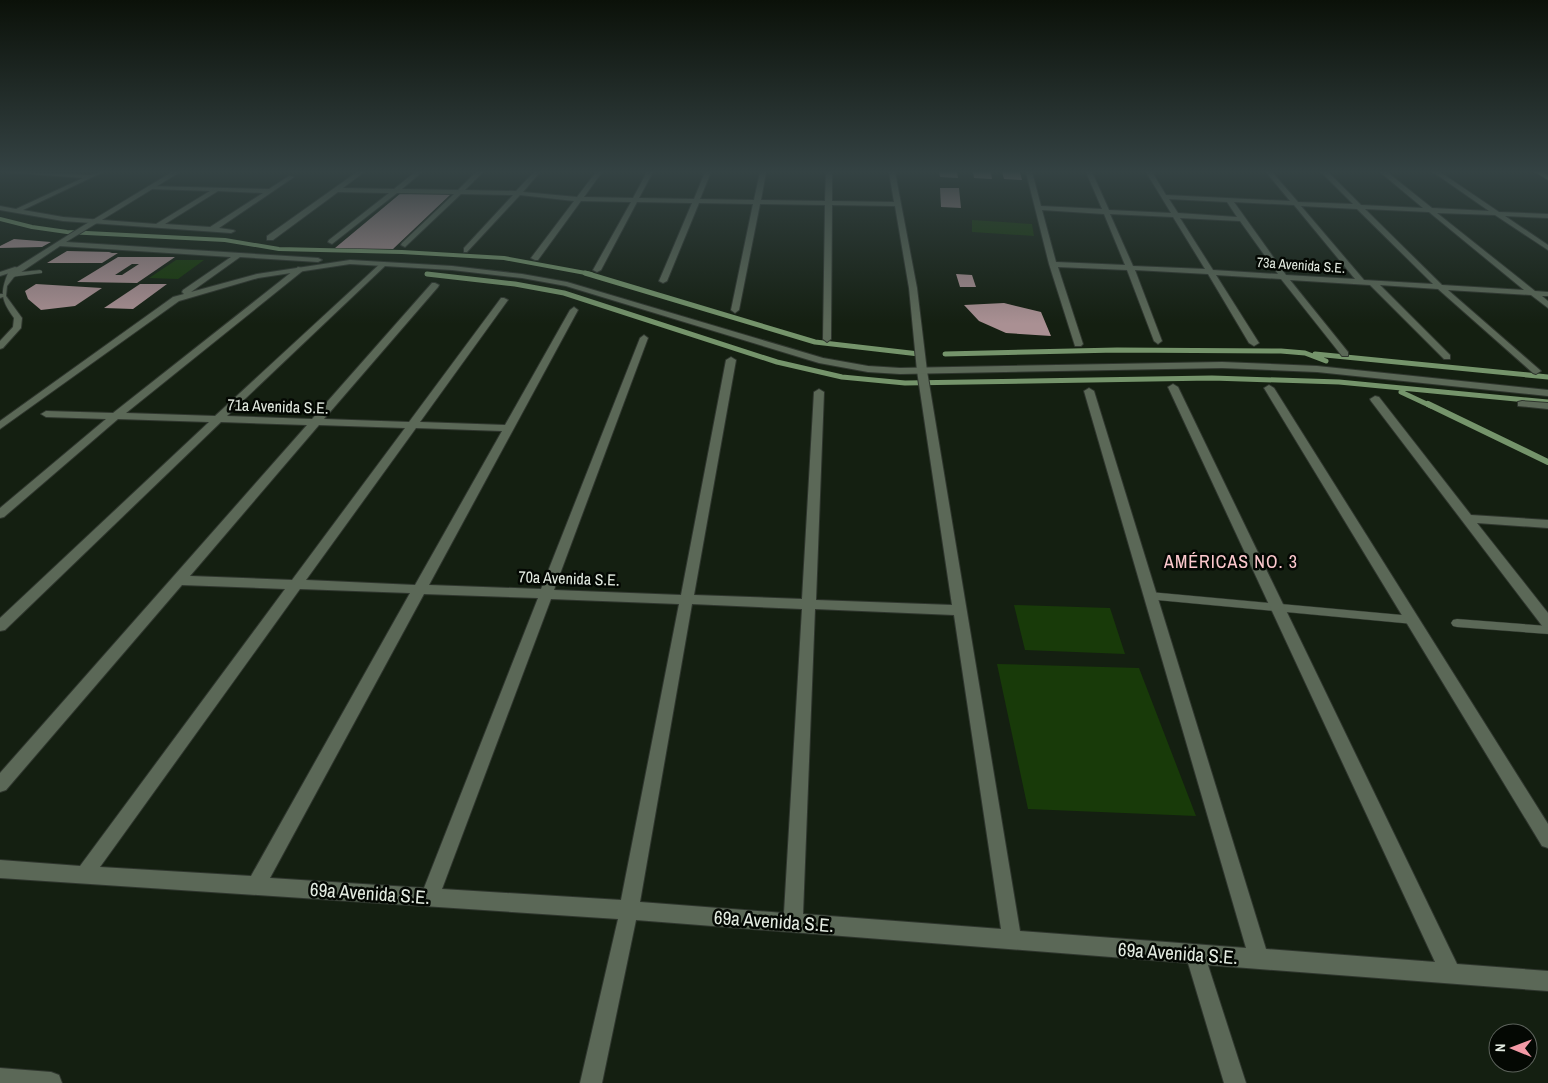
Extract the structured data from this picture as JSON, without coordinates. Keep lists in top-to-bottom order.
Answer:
{
  "streets": {
    "street": [
      "73a Avenida S.E.",
      "71a Avenida S.E.",
      "70a Avenida S.E.",
      "69a Avenida S.E."
    ]
  },
  "districts": ["AMÉRICAS NO. 3"],
  "north": "left"
}
